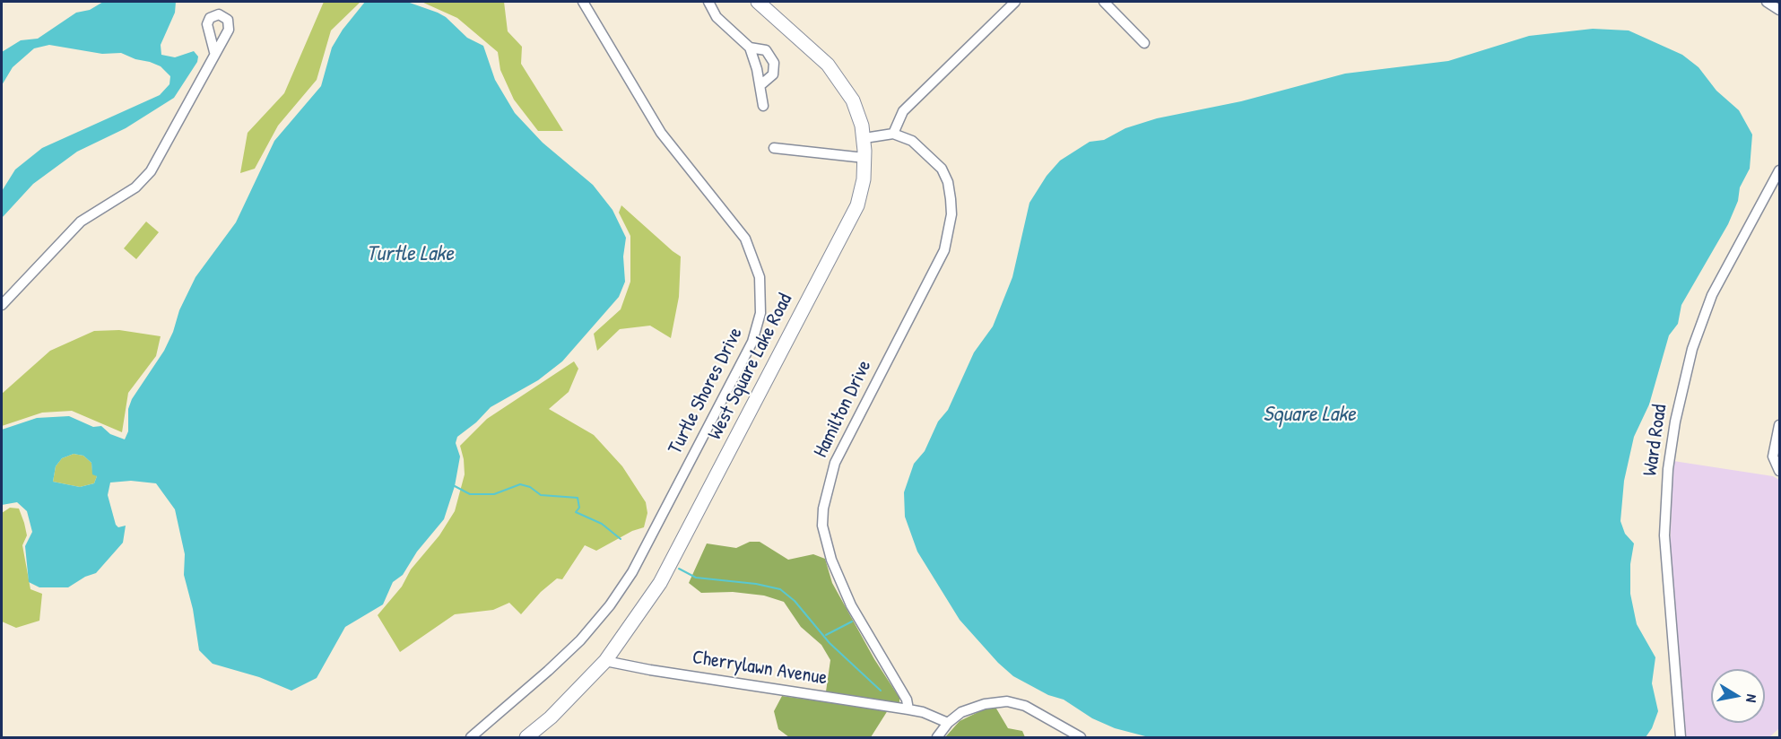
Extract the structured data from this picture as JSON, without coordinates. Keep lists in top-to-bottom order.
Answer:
{
  "streets": {
    "street": [
      "West Square Lake Road",
      "Turtle Shores Drive",
      "Hamilton Drive",
      "Ward Road",
      "Cherrylawn Avenue"
    ]
  },
  "crossings": [
    ["West Square Lake Road", "Cherrylawn Avenue"],
    ["Hamilton Drive", "Cherrylawn Avenue"]
  ],
  "water": ["Turtle Lake", "Square Lake"],
  "north": "right"
}
